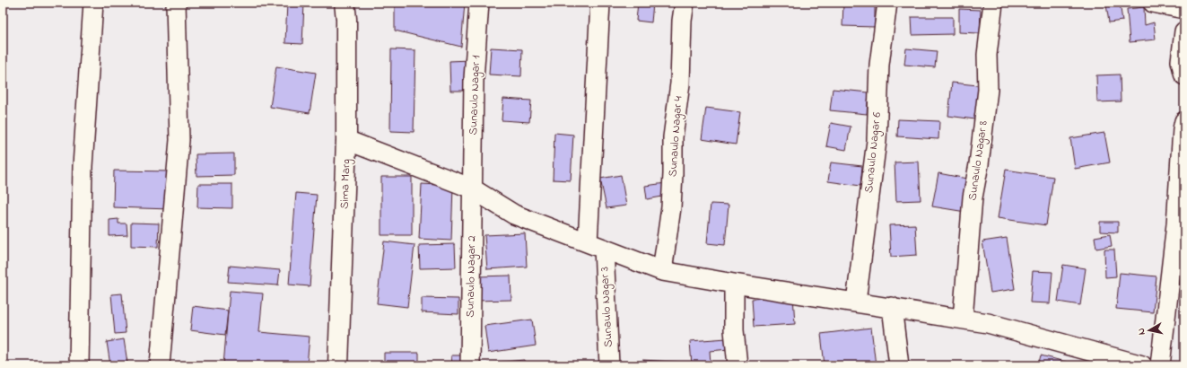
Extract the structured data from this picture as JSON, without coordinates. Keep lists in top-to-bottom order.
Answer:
{
  "streets": {
    "street": [
      "Sunaulo Nagar 1",
      "Sunaulo Nagar 4",
      "Sunaulo Nagar 6",
      "Sunaulo Nagar 8",
      "Sima Marg",
      "Sunaulo Nagar 2",
      "Sunaulo Nagar 3"
    ]
  },
  "crossings": [
    ["Sunaulo Nagar 1", "Sunaulo Nagar 2"]
  ],
  "north": "left"
}
